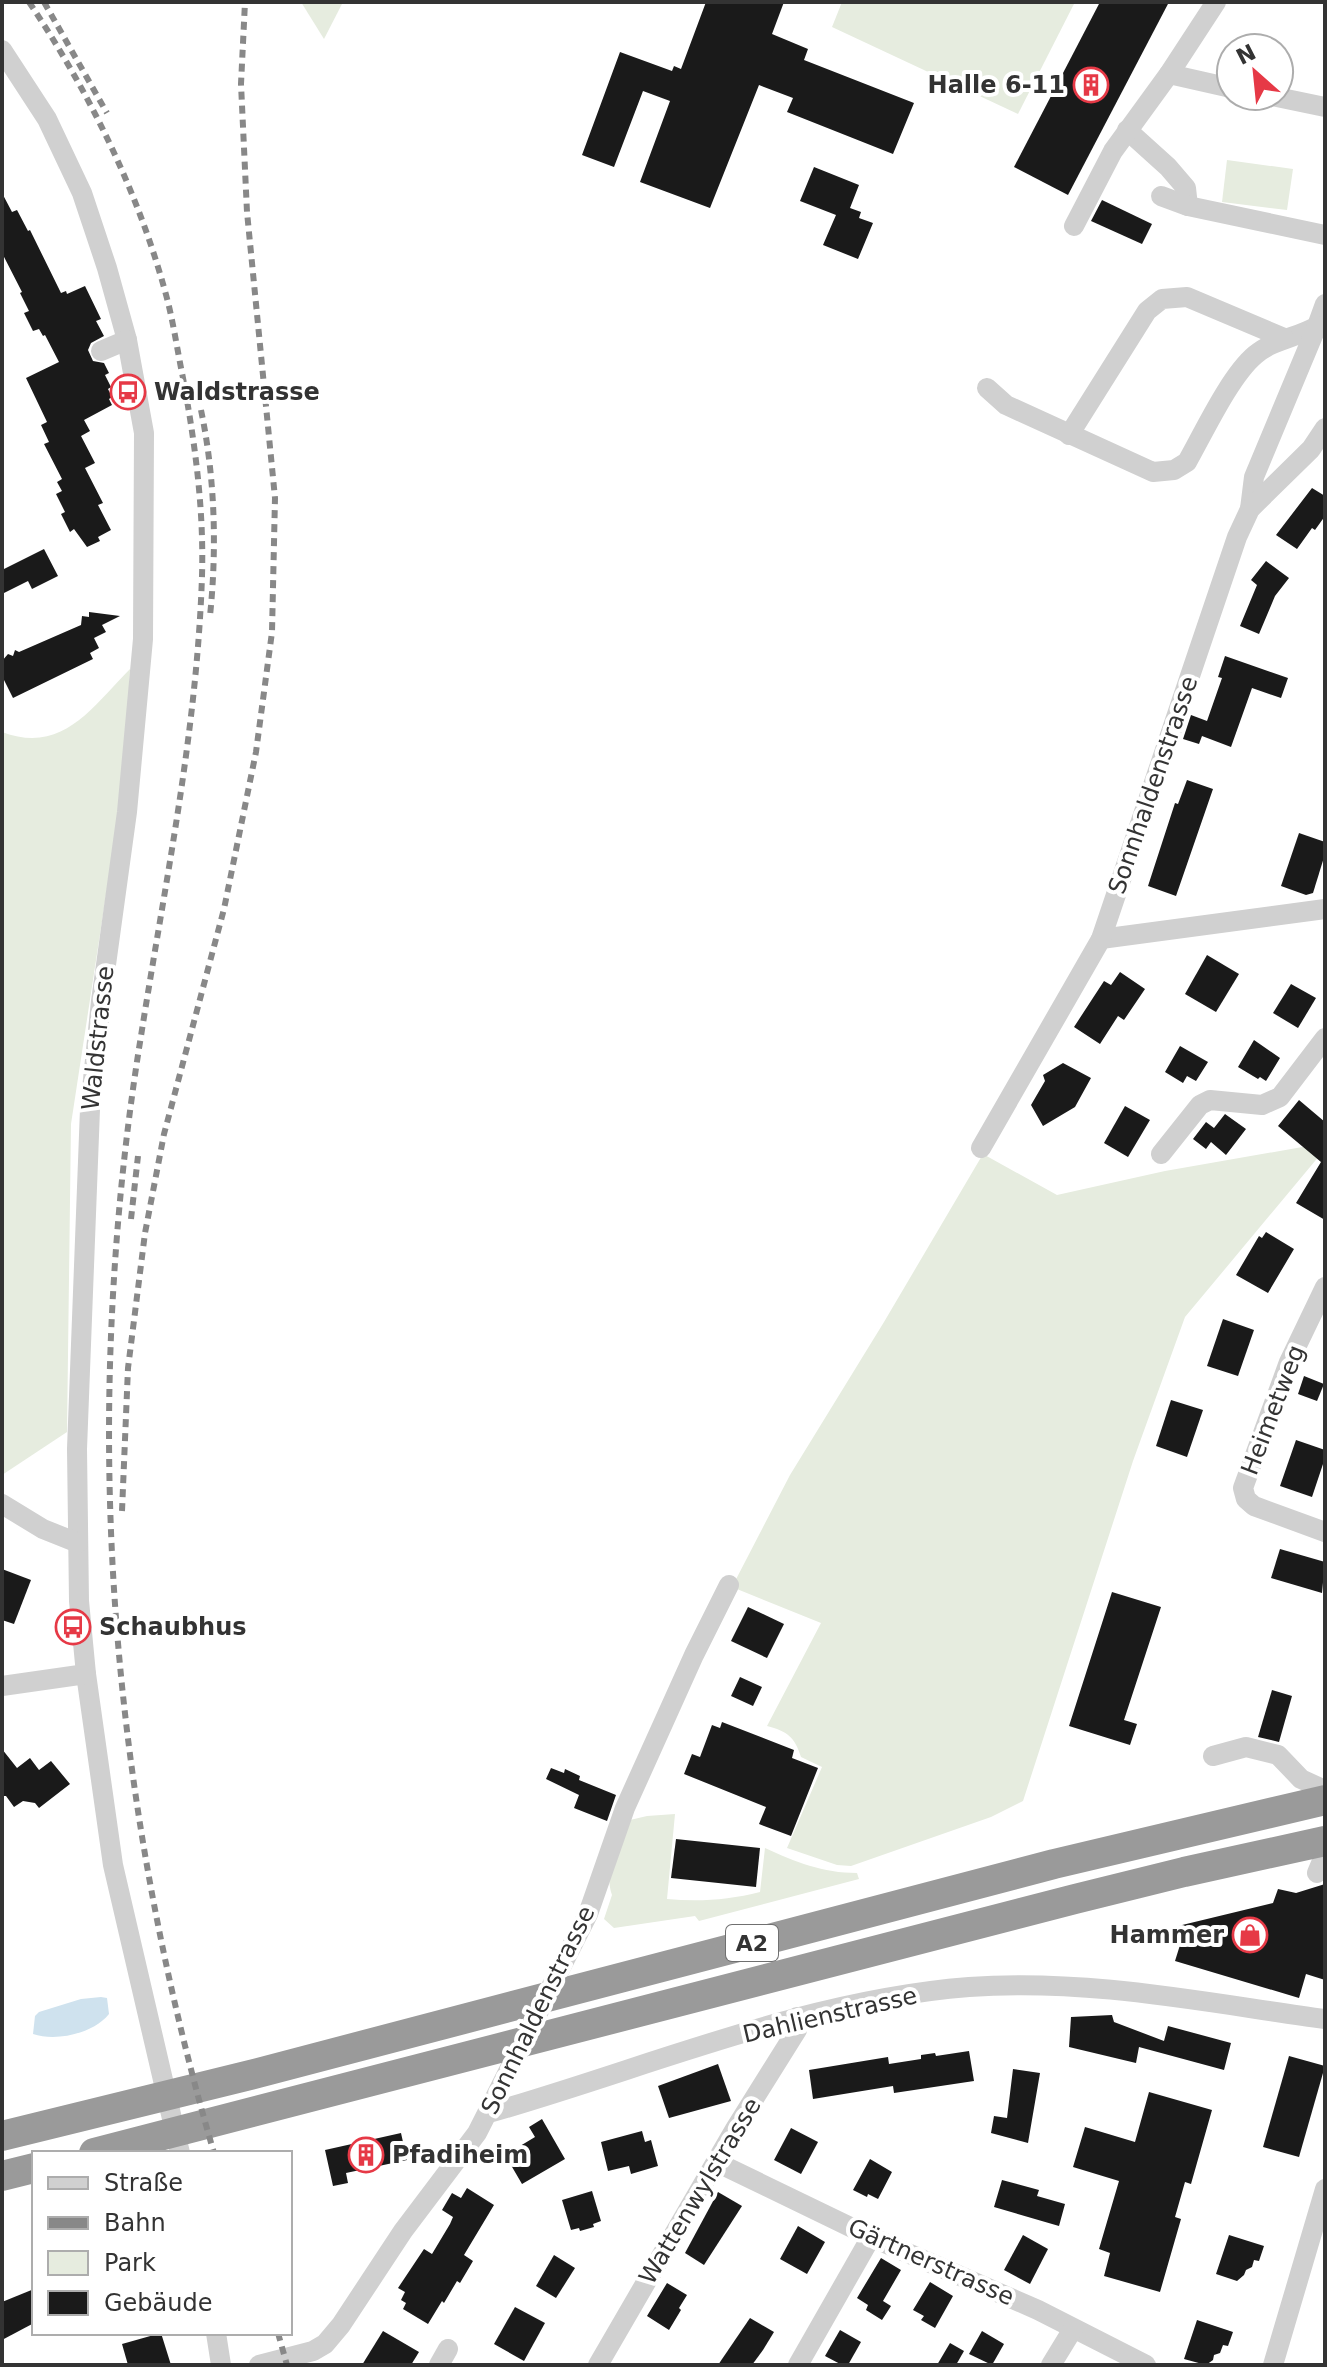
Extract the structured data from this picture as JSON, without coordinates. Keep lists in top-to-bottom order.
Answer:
{
  "streets": {
    "highway": ["A2"],
    "street": [
      "Sonnhaldenstrasse",
      "Waldstrasse",
      "Heimetweg",
      "Dahlienstrasse",
      "Wattenwylstrasse",
      "Gärtnerstrasse"
    ]
  },
  "crossings": [
    ["Sonnhaldenstrasse", "Dahlienstrasse"],
    ["Dahlienstrasse", "Wattenwylstrasse"],
    ["Wattenwylstrasse", "Gärtnerstrasse"]
  ],
  "places": {
    "building": ["Halle 6-11", "Pfadiheim"],
    "bus stop": ["Waldstrasse", "Schaubhus"],
    "shop": ["Hammer"]
  },
  "legend": [
    "Straße",
    "Bahn",
    "Park",
    "Gebäude"
  ],
  "north": "top left"
}
